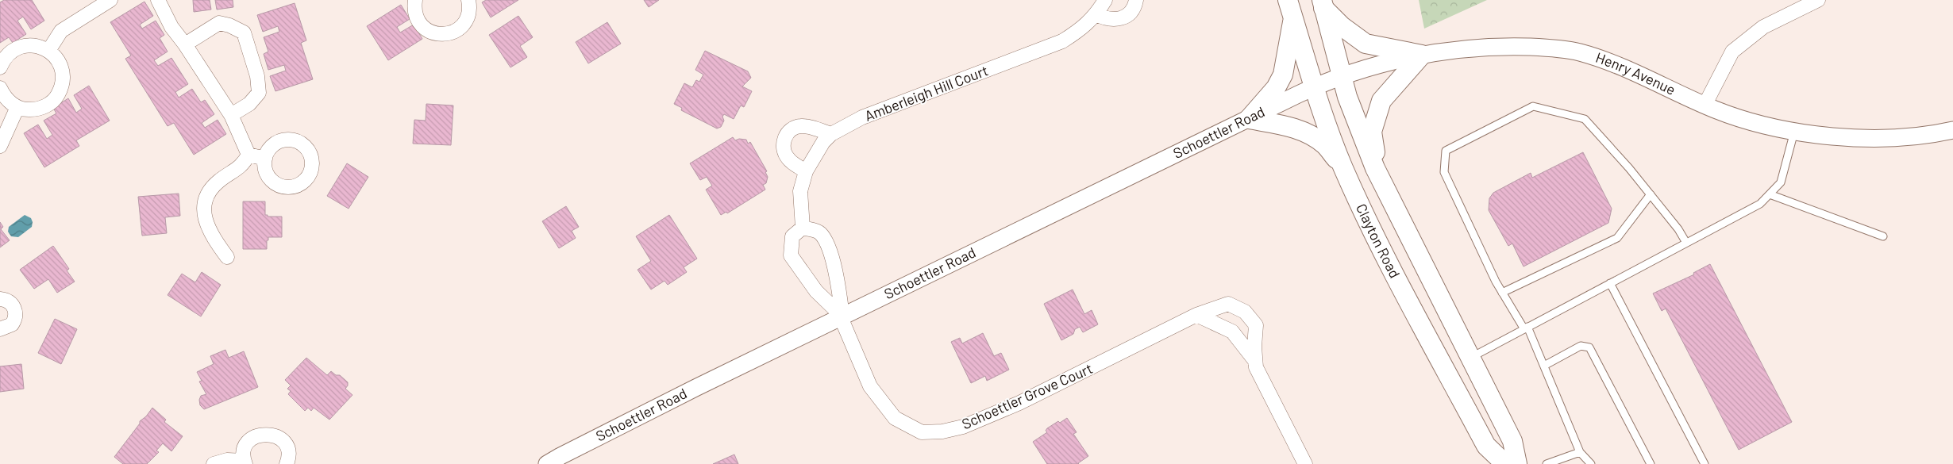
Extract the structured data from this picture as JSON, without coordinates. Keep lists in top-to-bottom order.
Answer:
{
  "streets": {
    "main road": ["Clayton Road"],
    "street": [
      "Henry Avenue",
      "Amberleigh Hill Court",
      "Schoettler Road",
      "Schoettler Grove Court"
    ]
  },
  "crossings": [
    ["Henry Avenue", "Schoettler Road"],
    ["Henry Avenue", "Clayton Road"],
    ["Schoettler Road", "Clayton Road"],
    ["Schoettler Road", "Schoettler Grove Court"]
  ]
}
